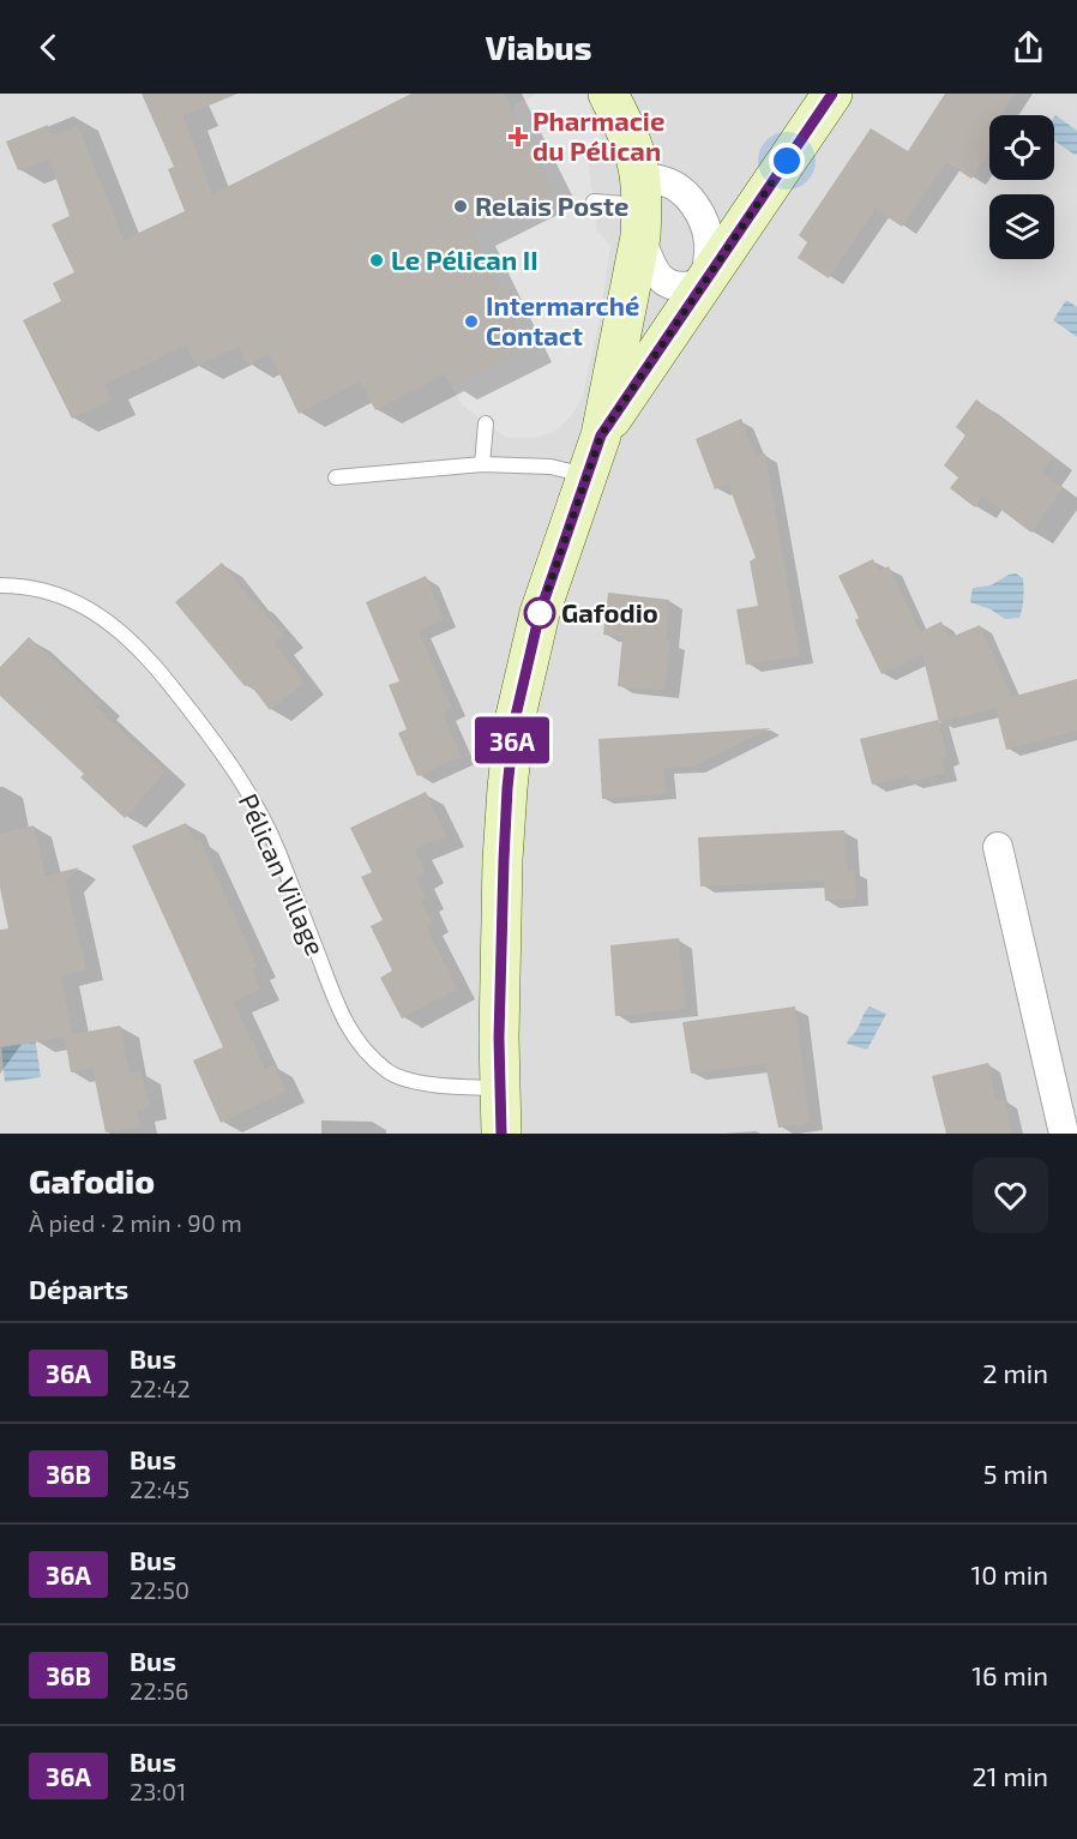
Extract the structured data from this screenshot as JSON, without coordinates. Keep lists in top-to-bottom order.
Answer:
{
  "streets": {
    "lane": ["Pélican Village"]
  },
  "places": {
    "health": ["Pharmacie du Pélican"],
    "other": [
      "Relais Poste",
      "Le Pélican II",
      "Intermarché Contact",
      "Gafodio"
    ]
  },
  "lines": ["bus line 36A"],
  "page": {
    "header": "Viabus",
    "on_map": "36A",
    "heading": [
      ["Gafodio", "À pied · 2 min · 90 m"],
      "Départs"
    ],
    "list": [
      {
        "mark": "36A",
        "name": "Bus",
        "note": "22:42",
        "value": "2 min"
      },
      {
        "mark": "36B",
        "name": "Bus",
        "note": "22:45",
        "value": "5 min"
      },
      {
        "mark": "36A",
        "name": "Bus",
        "note": "22:50",
        "value": "10 min"
      },
      {
        "mark": "36B",
        "name": "Bus",
        "note": "22:56",
        "value": "16 min"
      },
      {
        "mark": "36A",
        "name": "Bus",
        "note": "23:01",
        "value": "21 min"
      }
    ]
  }
}
